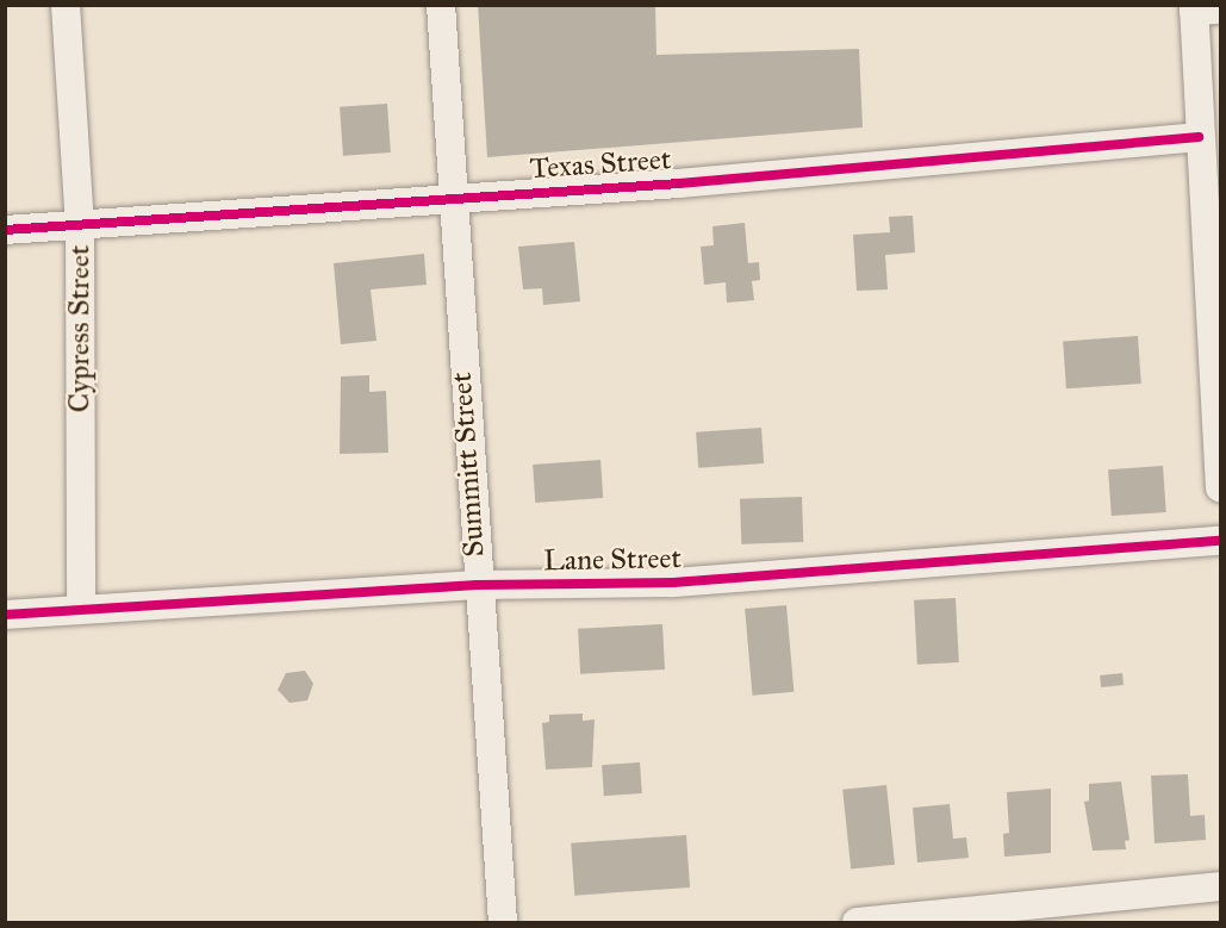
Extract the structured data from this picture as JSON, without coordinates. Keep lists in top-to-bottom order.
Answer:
{
  "streets": {
    "street": [
      "Texas Street",
      "Cypress Street",
      "Summitt Street",
      "Lane Street"
    ]
  },
  "crossings": [
    ["Texas Street", "Cypress Street"],
    ["Texas Street", "Summitt Street"],
    ["Cypress Street", "Lane Street"],
    ["Summitt Street", "Lane Street"]
  ]
}
